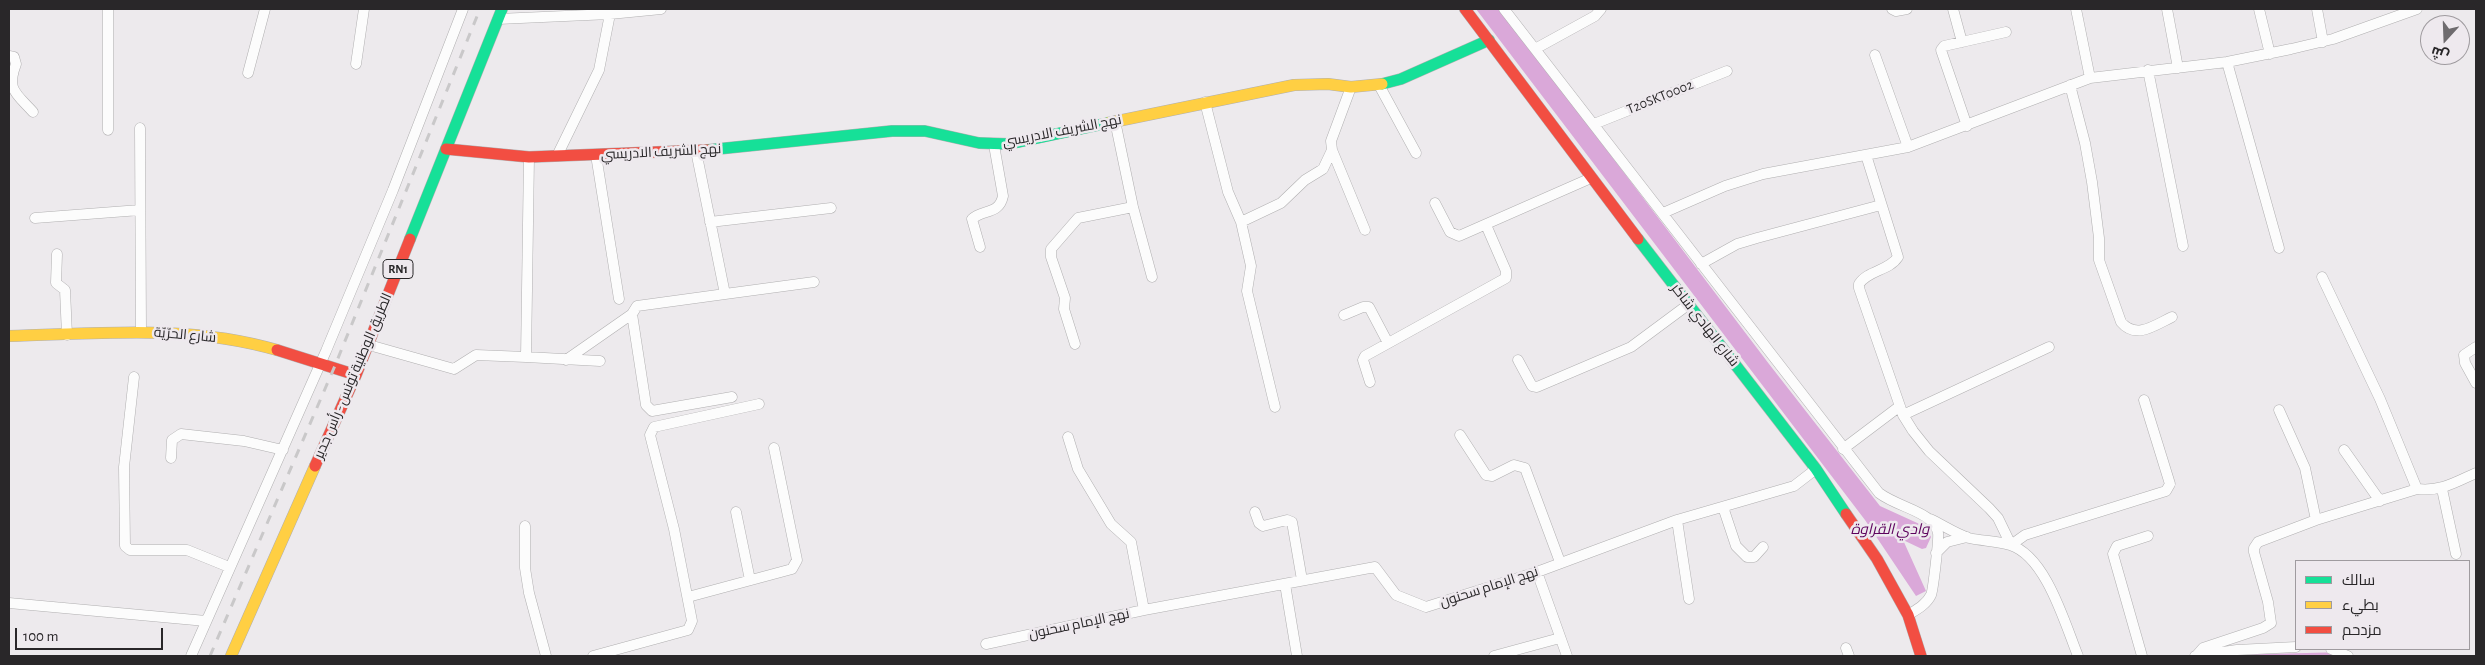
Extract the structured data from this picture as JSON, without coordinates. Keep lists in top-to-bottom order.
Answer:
{
  "streets": {
    "main road": [
      "نهج الشريف الادريسي",
      "RN1",
      "شارع الهادي شاكر",
      "شارع الحرّيّة",
      "الطريق الوطنية تونس - رأس جدير"
    ],
    "street": ["T20SKT0002", "نهج الإمام سحنون"]
  },
  "crossings": [
    ["نهج الشريف الادريسي", "شارع الهادي شاكر"],
    ["نهج الشريف الادريسي", "الطريق الوطنية تونس - رأس جدير"],
    ["شارع الهادي شاكر", "نهج الإمام سحنون"],
    ["شارع الحرّيّة", "الطريق الوطنية تونس - رأس جدير"]
  ],
  "water": ["وادي القراوة"],
  "legend": ["سالك", "بطيء", "مزدحم"],
  "scale_bar": "100 m",
  "north": "bottom"
}
